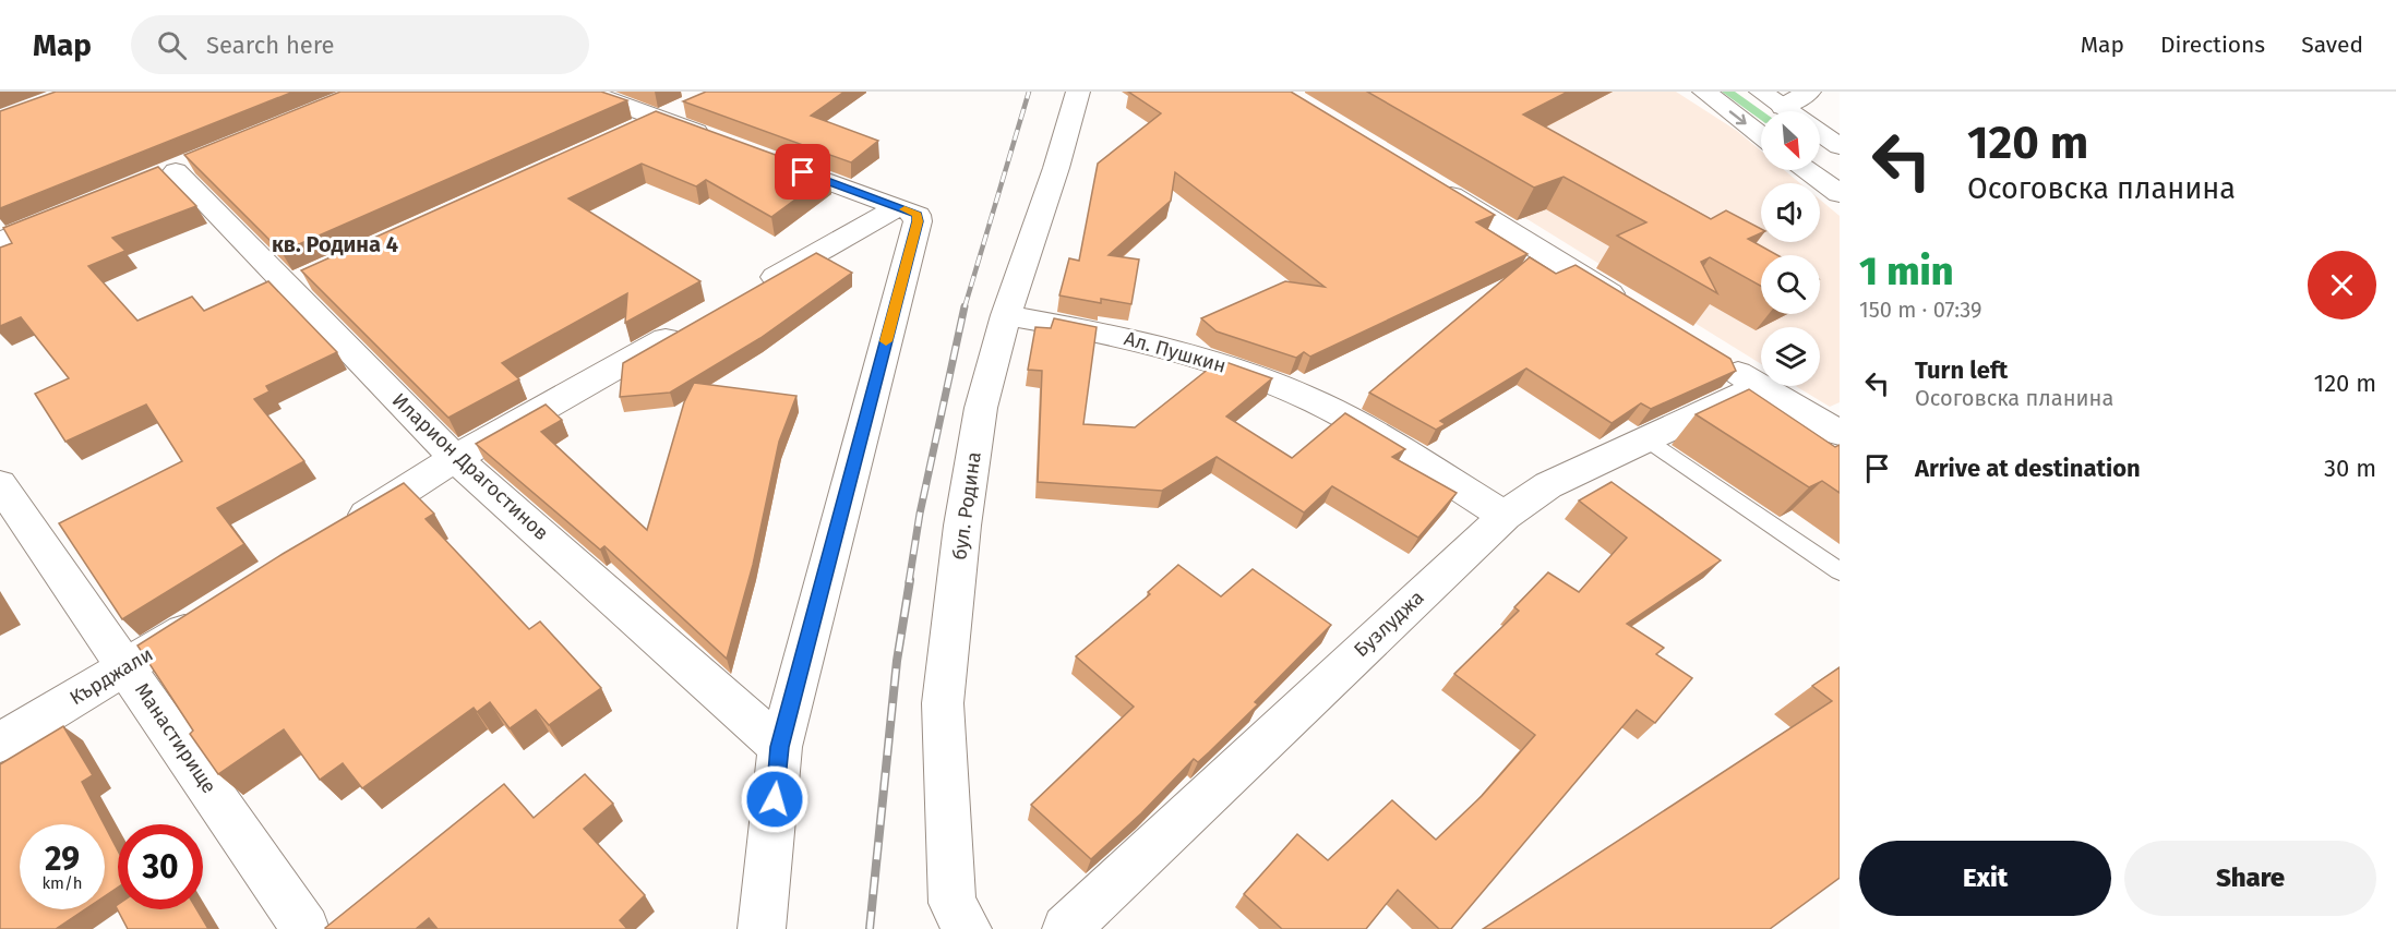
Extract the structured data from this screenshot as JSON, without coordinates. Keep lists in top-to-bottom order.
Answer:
{
  "streets": {
    "street": [
      "Ал. Пушкин",
      "Иларион Драгостинов",
      "бул. Родина",
      "Бузлуджа",
      "Кърджали",
      "Манастирище"
    ]
  },
  "crossings": [
    ["Ал. Пушкин", "бул. Родина"],
    ["Ал. Пушкин", "Бузлуджа"],
    ["Кърджали", "Манастирище"]
  ],
  "districts": ["кв. Родина 4"],
  "north": "bottom right",
  "page": {
    "header": "Map",
    "search": "Search here",
    "nav": ["Map", "Directions", "Saved"],
    "turn": ["120 m", "Осоговска планина"],
    "heading": ["1 min", "150 m · 07:39"],
    "list": [
      {
        "name": "Turn left",
        "note": "Осоговска планина",
        "value": "120 m"
      },
      {
        "name": "Arrive at destination",
        "value": "30 m"
      }
    ],
    "speed": "29 km/h",
    "limit": "30",
    "buttons": ["Exit", "Share"]
  }
}
